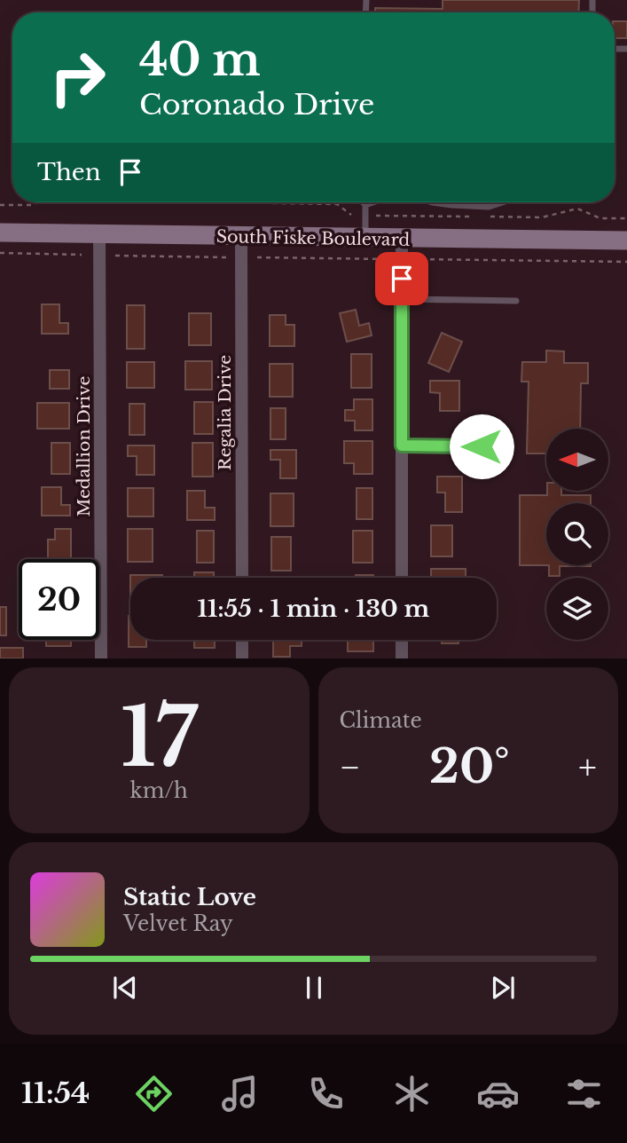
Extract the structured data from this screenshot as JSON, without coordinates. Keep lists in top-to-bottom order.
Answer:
{
  "streets": {
    "main road": ["South Fiske Boulevard"],
    "street": ["Regalia Drive", "Medallion Drive"]
  },
  "crossings": [
    ["South Fiske Boulevard", "Regalia Drive"],
    ["South Fiske Boulevard", "Medallion Drive"]
  ],
  "north": "left",
  "page": {
    "turn": ["40 m", "Coronado Drive"],
    "then": "Then",
    "limit": "20",
    "trip": "11:55 · 1 min · 130 m",
    "tile": [
      ["17", "km/h"],
      "Climate"
    ],
    "heat": ["−", "20°", "+"],
    "song": ["Static Love", "Velvet Ray"],
    "tabs": "11:54"
  }
}
